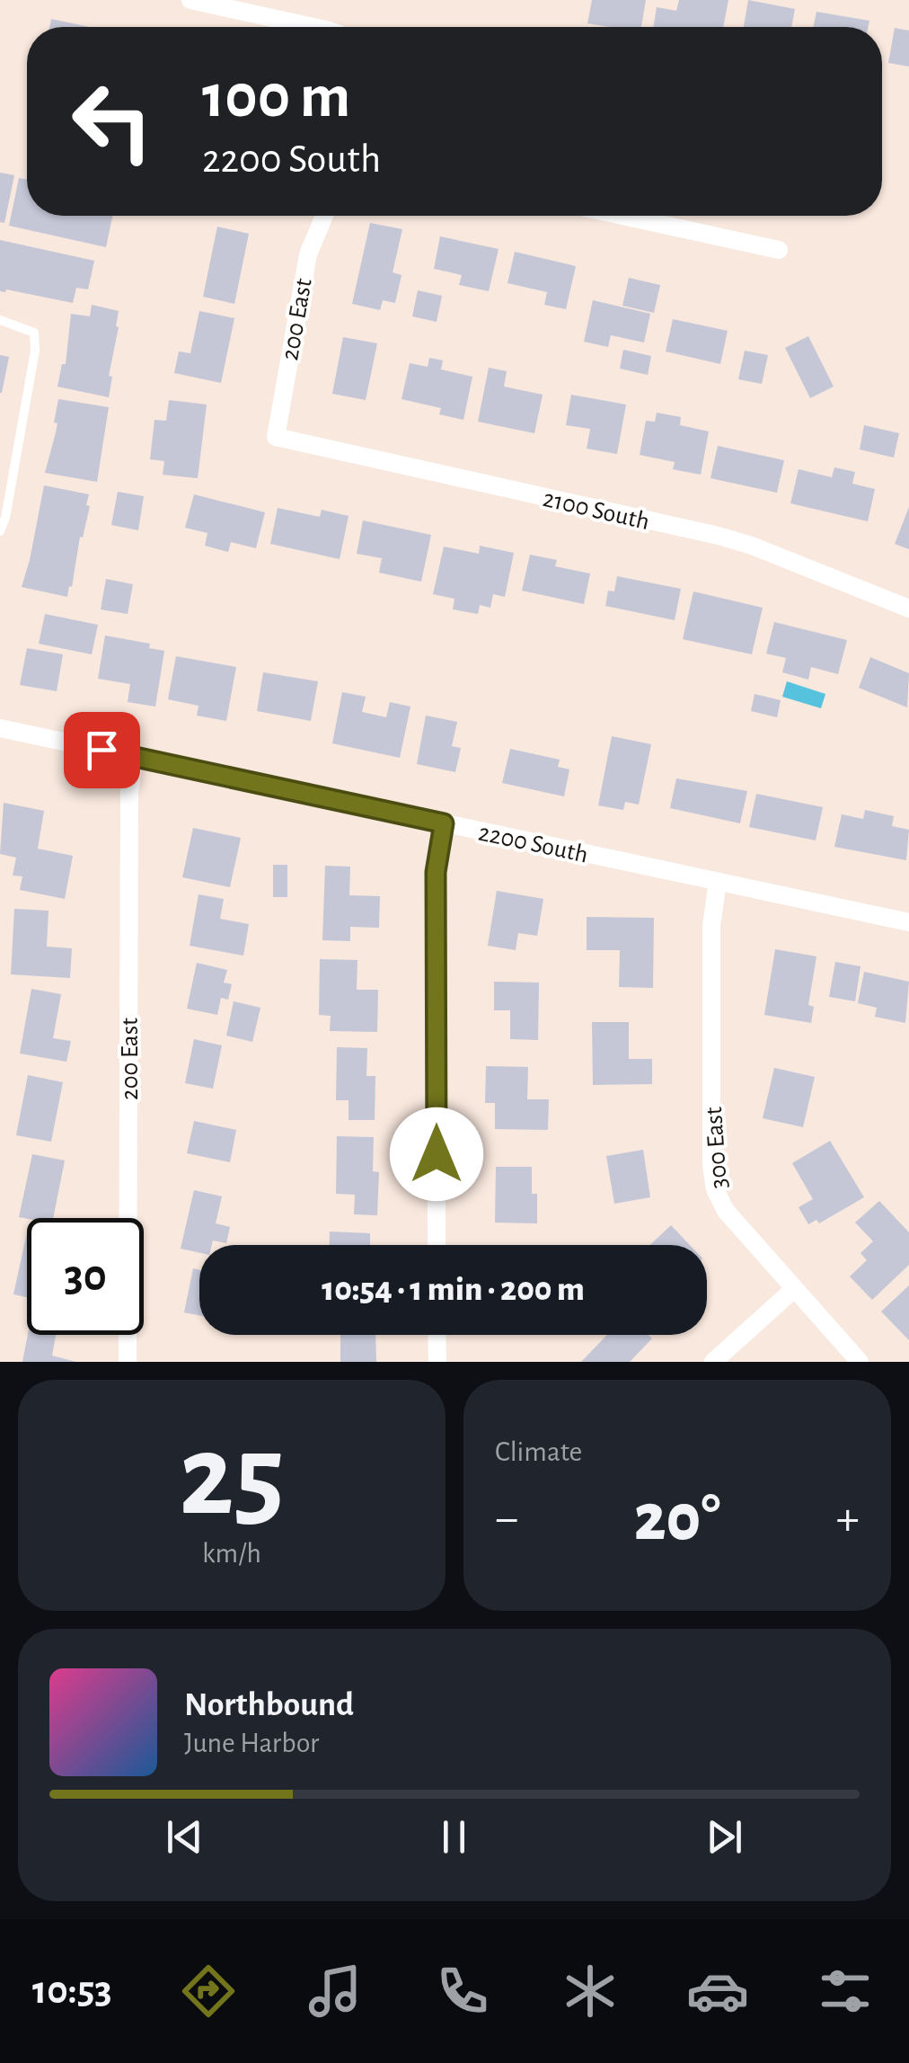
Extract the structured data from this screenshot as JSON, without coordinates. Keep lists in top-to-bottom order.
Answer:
{
  "streets": {
    "street": [
      "200 East",
      "2100 South",
      "2200 South",
      "300 East"
    ]
  },
  "crossings": [
    ["200 East", "2100 South"],
    ["200 East", "2200 South"],
    ["2200 South", "300 East"]
  ],
  "page": {
    "turn": ["100 m", "2200 South"],
    "limit": "30",
    "trip": "10:54 · 1 min · 200 m",
    "tile": [
      ["25", "km/h"],
      "Climate"
    ],
    "heat": ["−", "20°", "+"],
    "song": ["Northbound", "June Harbor"],
    "tabs": "10:53"
  }
}
